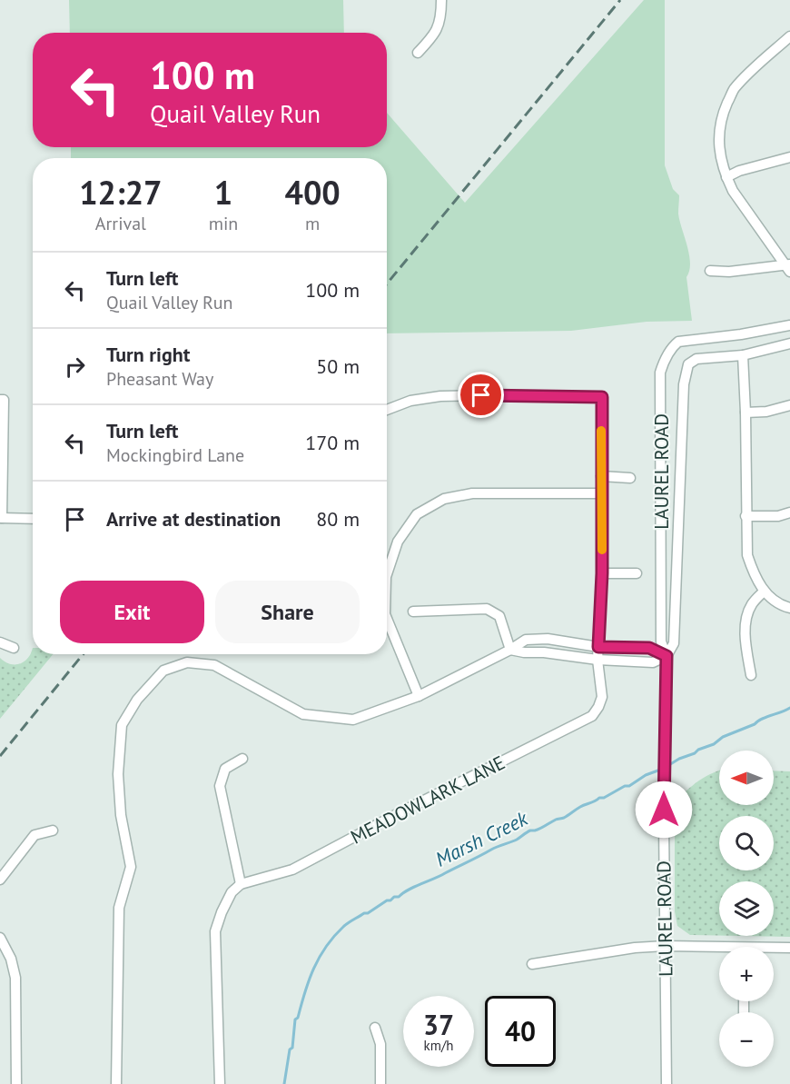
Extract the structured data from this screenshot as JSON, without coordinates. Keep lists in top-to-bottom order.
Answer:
{
  "streets": {
    "street": ["LAUREL ROAD", "MEADOWLARK LANE"]
  },
  "water": ["Marsh Creek"],
  "north": "left",
  "page": {
    "turn": ["100 m", "Quail Valley Run"],
    "eta": [
      "12:27",
      "Arrival",
      "1",
      "min",
      "400",
      "m"
    ],
    "list": [
      {
        "name": "Turn left",
        "note": "Quail Valley Run",
        "value": "100 m"
      },
      {
        "name": "Turn right",
        "note": "Pheasant Way",
        "value": "50 m"
      },
      {
        "name": "Turn left",
        "note": "Mockingbird Lane",
        "value": "170 m"
      },
      {
        "name": "Arrive at destination",
        "value": "80 m"
      }
    ],
    "buttons": ["Exit", "Share"],
    "map_buttons": ["+", "−"],
    "speed": "37 km/h",
    "limit": "40"
  }
}
